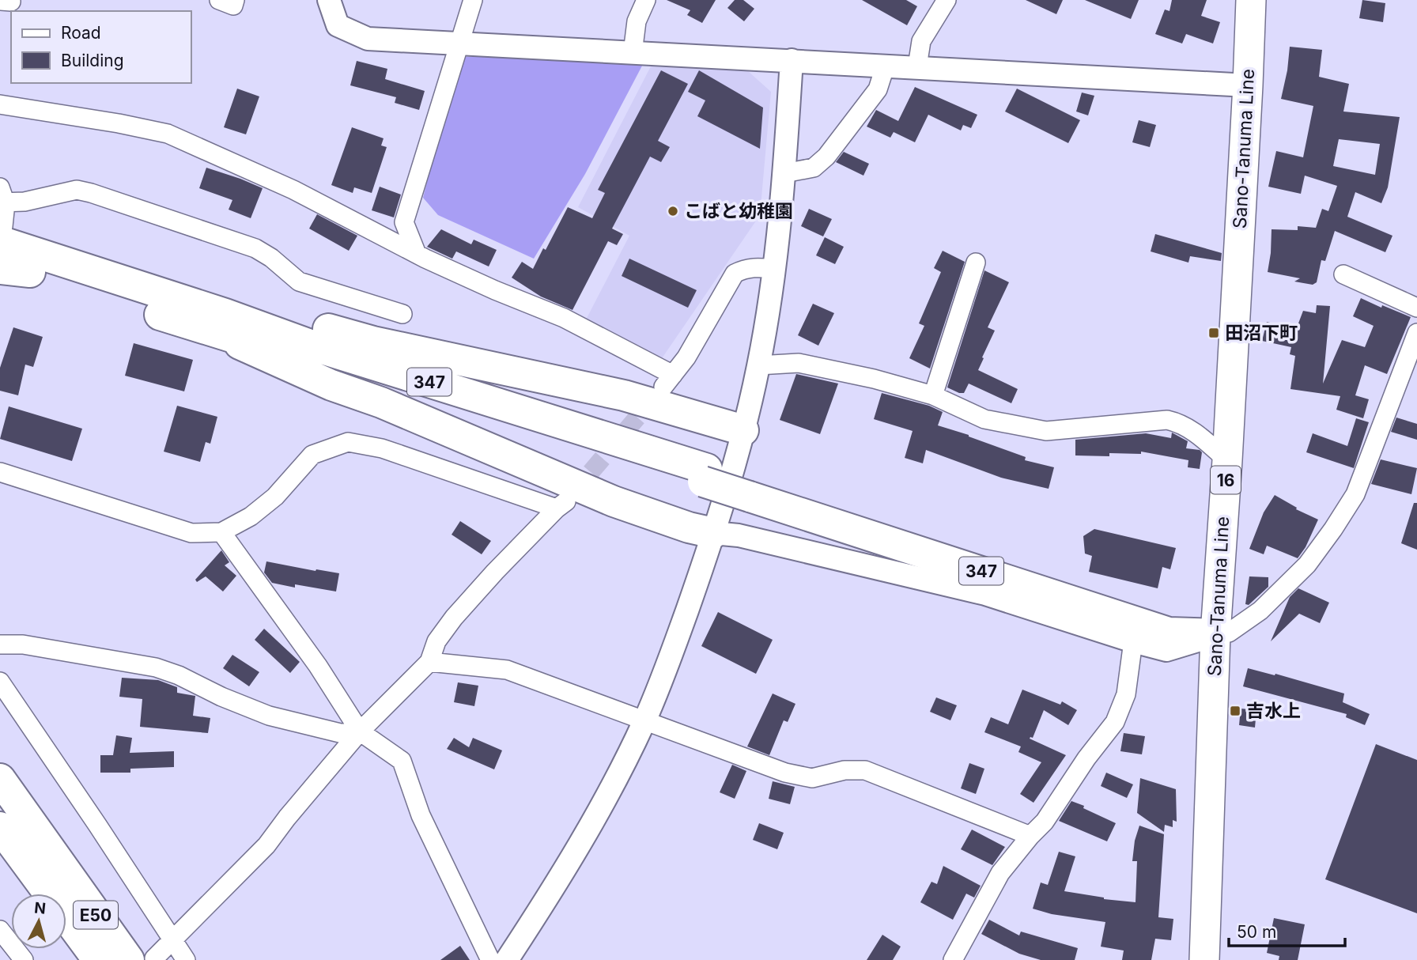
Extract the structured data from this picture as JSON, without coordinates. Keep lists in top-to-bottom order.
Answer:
{
  "streets": {
    "highway": ["347", "E50"],
    "main road": ["Sano-Tanuma Line", "16"]
  },
  "crossings": [
    ["Sano-Tanuma Line", "347"]
  ],
  "places": {
    "other": ["こばと幼稚園"],
    "transit": ["田沼下町", "吉水上"]
  },
  "legend": ["Road", "Building"],
  "scale_bar": "50 m",
  "north": "top"
}
